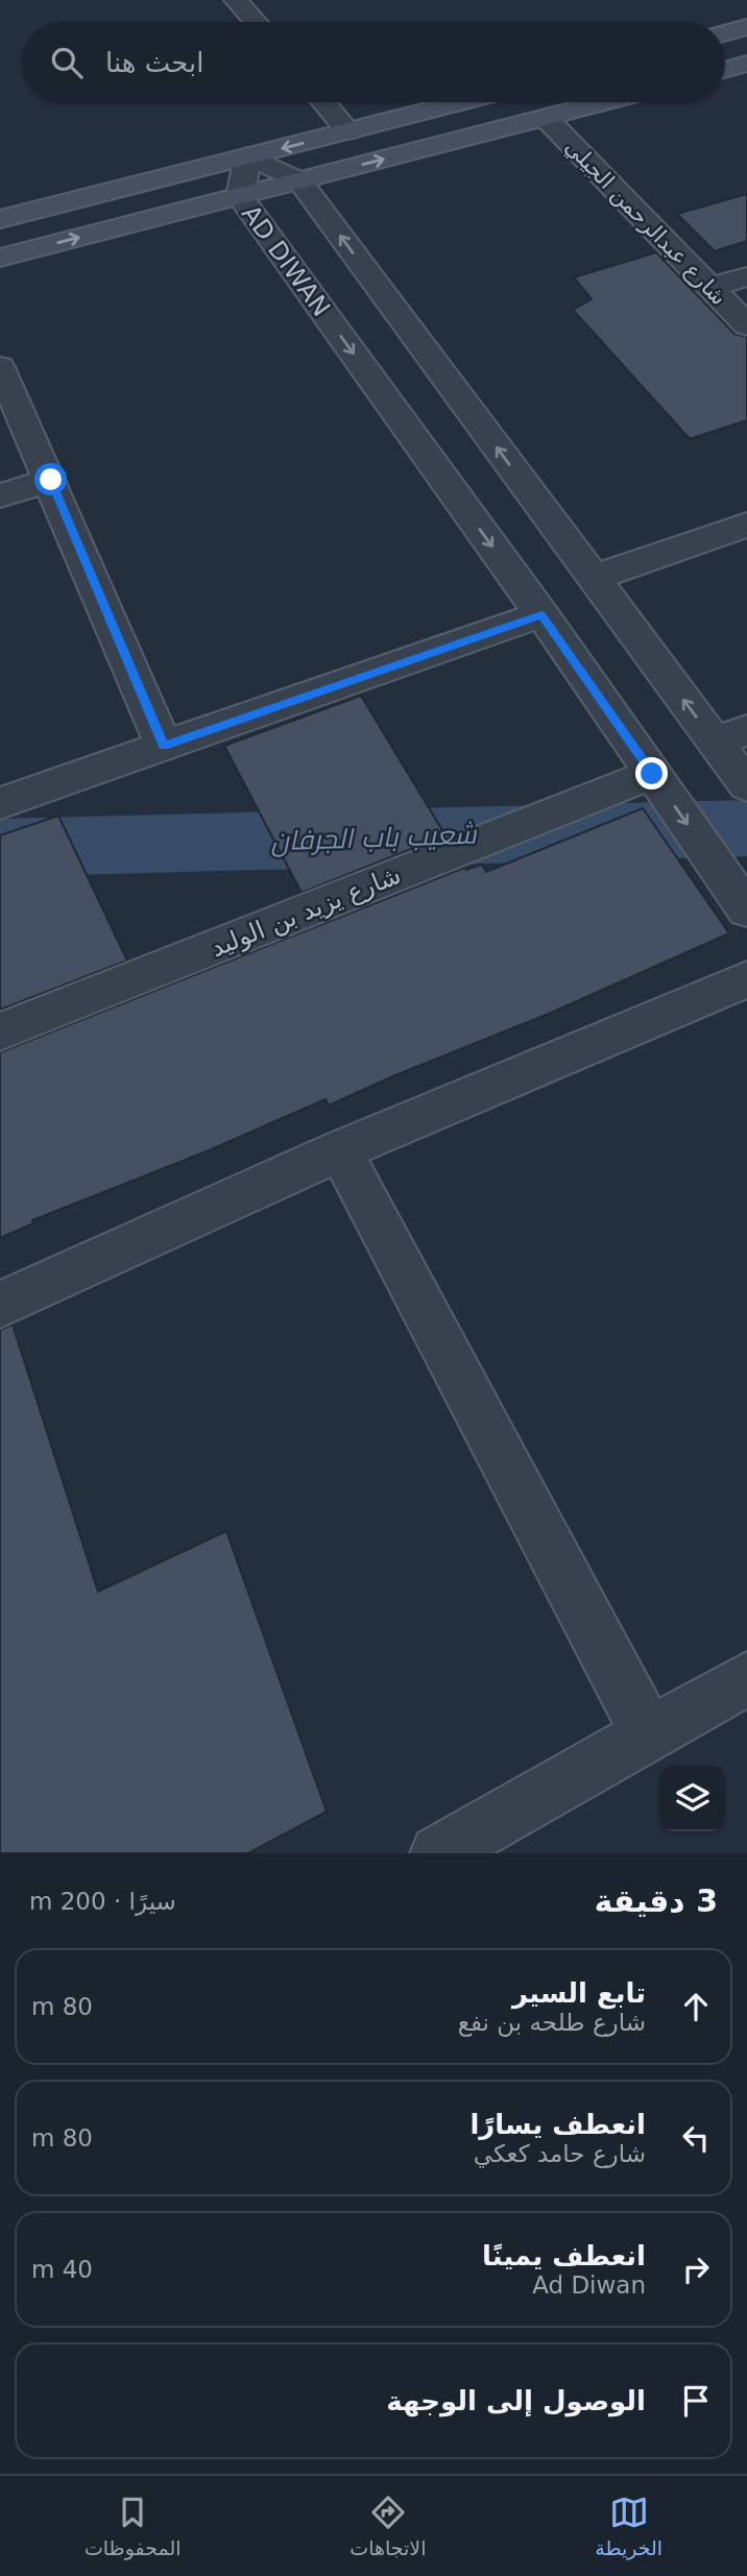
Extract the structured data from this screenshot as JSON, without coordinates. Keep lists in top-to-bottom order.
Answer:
{
  "streets": {
    "street": ["شارع عبدالرحمن الجيلي", "AD DIWAN", "شارع يزيد بن الوليد"]
  },
  "crossings": [
    ["AD DIWAN", "شارع يزيد بن الوليد"]
  ],
  "water": ["شعيب باب الجرفان"],
  "page": {
    "search": "ابحث هنا",
    "heading": ["3 دقيقة", "سيرًا · 200 m"],
    "list": [
      ["تابع السير", "شارع طلحه بن نفع", "80 m"],
      ["انعطف يسارًا", "شارع حامد كعكي", "80 m"],
      ["انعطف يمينًا", "Ad Diwan", "40 m"],
      "الوصول إلى الوجهة"
    ],
    "nav": ["الخريطة", "الاتجاهات", "المحفوظات"]
  }
}
